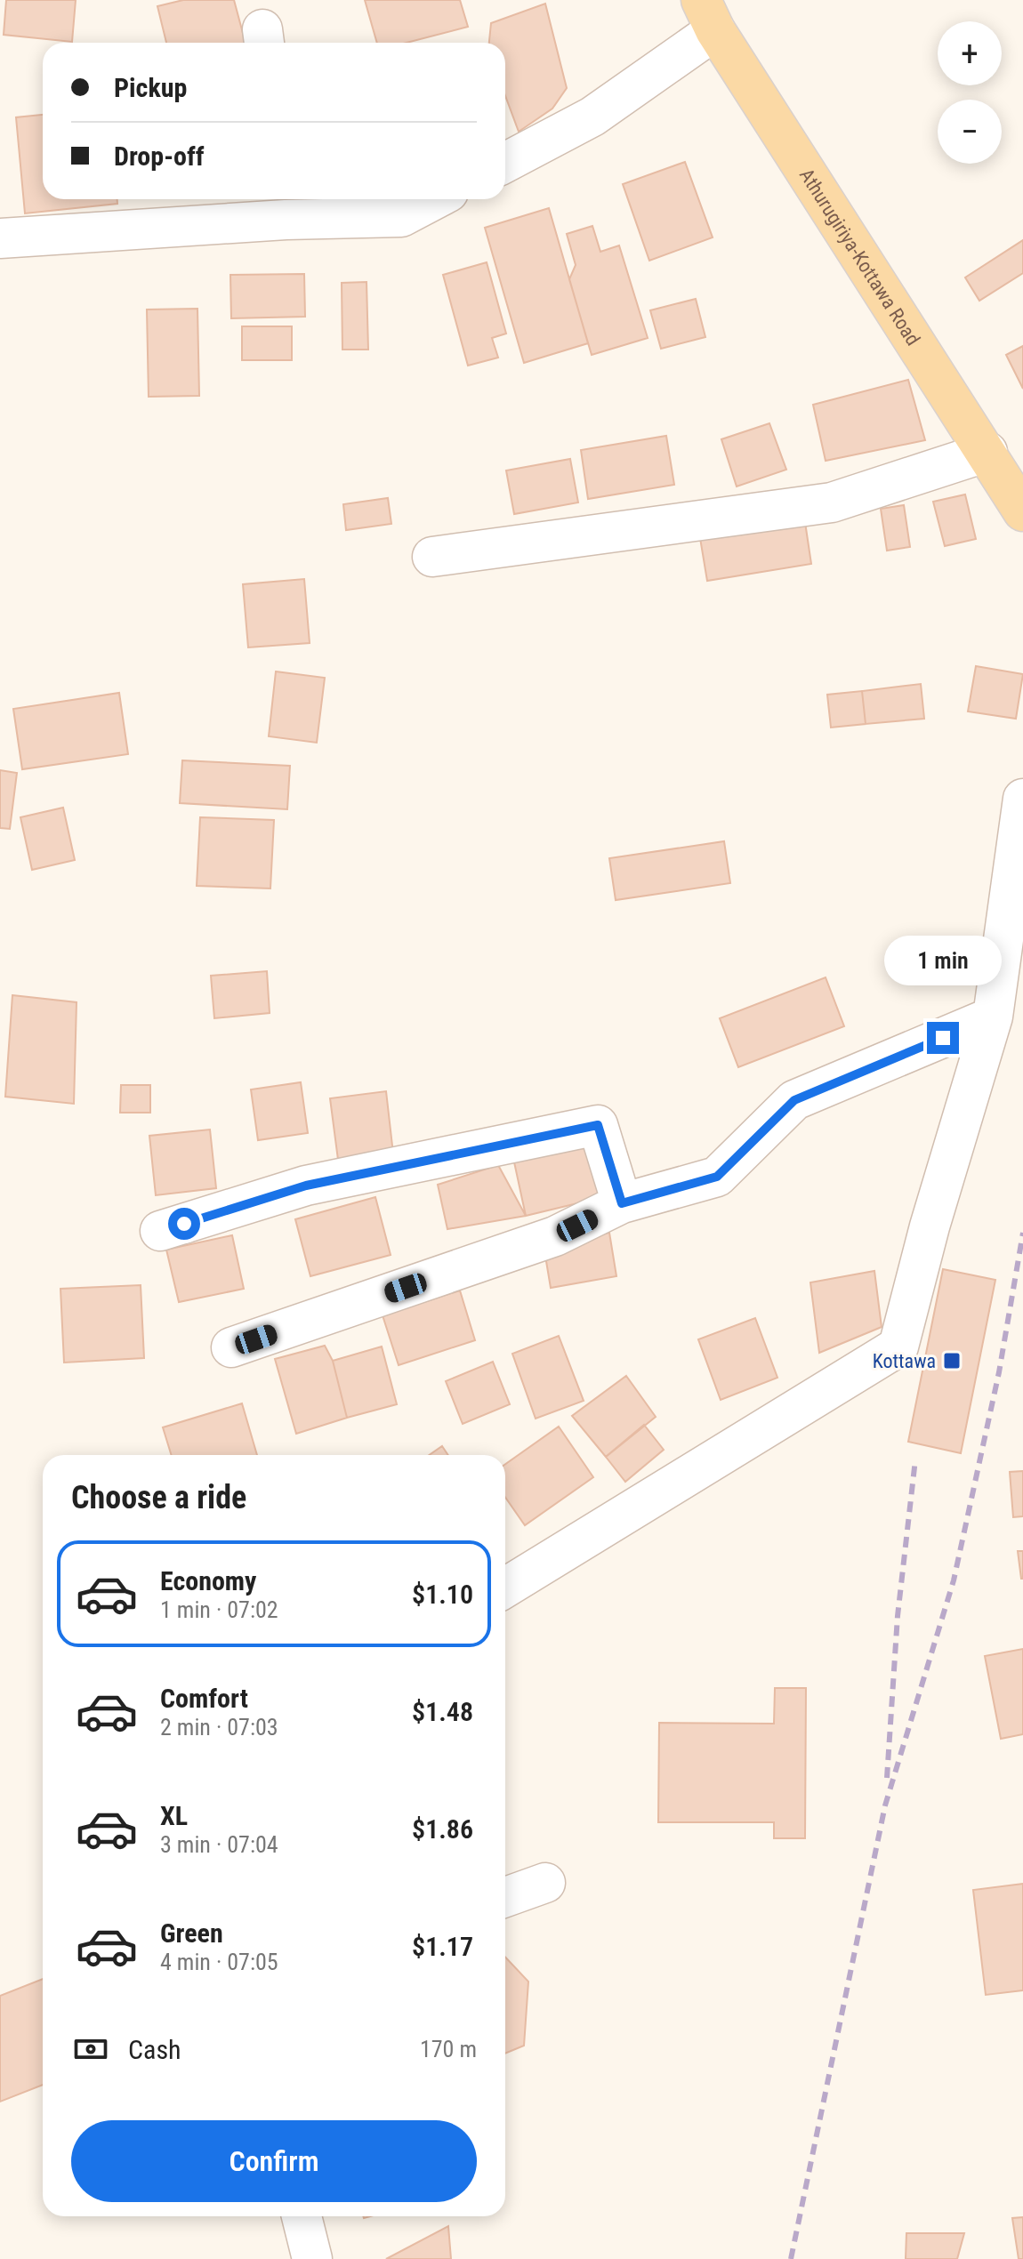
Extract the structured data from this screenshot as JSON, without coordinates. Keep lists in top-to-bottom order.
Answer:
{
  "streets": {
    "main road": ["Athurugiriya-Kottawa Road"]
  },
  "places": {
    "transit": ["Kottawa"]
  },
  "page": {
    "map_buttons": ["+", "−"],
    "banner": ["Pickup", "Drop-off"],
    "bubble": "1 min",
    "heading": "Choose a ride",
    "list": [
      {
        "name": "Economy",
        "note": "1 min · 07:02",
        "value": "$1.10"
      },
      {
        "name": "Comfort",
        "note": "2 min · 07:03",
        "value": "$1.48"
      },
      {
        "name": "XL",
        "note": "3 min · 07:04",
        "value": "$1.86"
      },
      {
        "name": "Green",
        "note": "4 min · 07:05",
        "value": "$1.17"
      }
    ],
    "pay": ["Cash", "170 m"],
    "buttons": "Confirm"
  }
}
